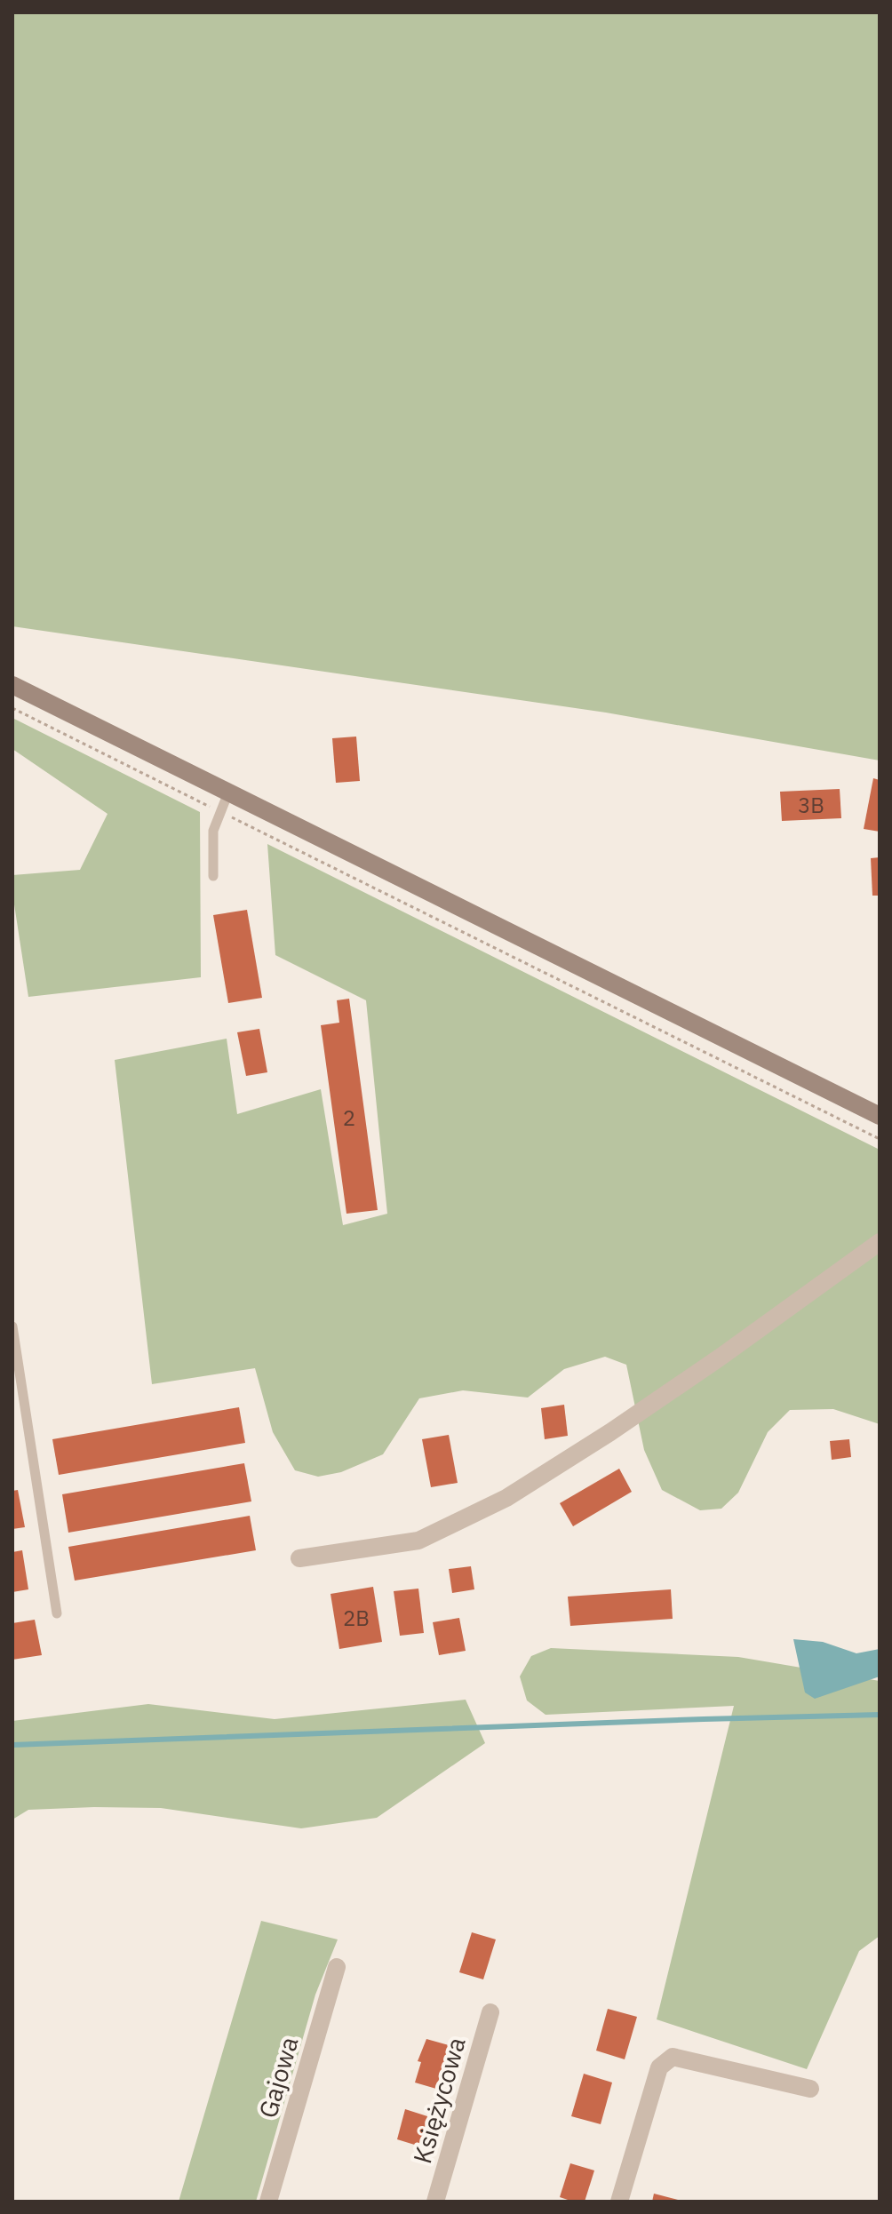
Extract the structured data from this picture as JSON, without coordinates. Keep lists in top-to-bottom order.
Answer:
{
  "streets": {
    "street": ["Gajowa", "Księżycowa"]
  },
  "house_numbers": ["3B", "2", "2B"]
}
